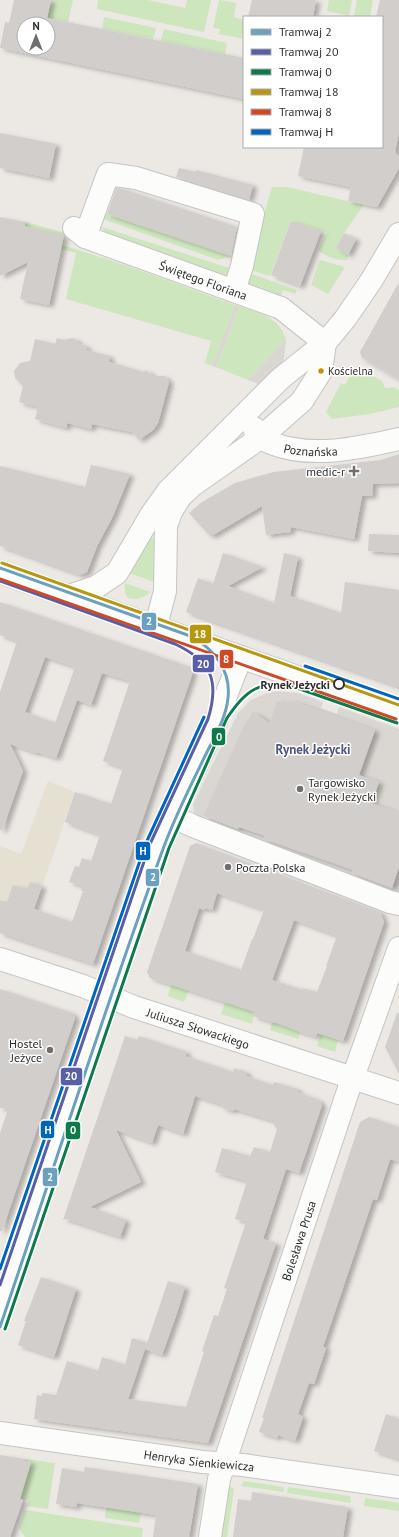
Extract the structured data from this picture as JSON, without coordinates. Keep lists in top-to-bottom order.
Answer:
{
  "streets": {
    "street": [
      "Świętego Floriana",
      "Poznańska",
      "Juliusza Słowackiego",
      "Bolesława Prusa",
      "Henryka Sienkiewicza"
    ]
  },
  "crossings": [
    ["Juliusza Słowackiego", "Bolesława Prusa"],
    ["Bolesława Prusa", "Henryka Sienkiewicza"]
  ],
  "districts": ["Rynek Jeżycki"],
  "places": {
    "other": [
      "Kościelna",
      "Rynek Jeżycki",
      "Targowisko Rynek Jeżycki",
      "Poczta Polska",
      "Hostel Jeżyce"
    ],
    "health": ["medic-r"]
  },
  "lines": [
    "tram line 18",
    "tram line 2",
    "tram line 8",
    "tram line 20",
    "tram line H",
    "tram line 0"
  ],
  "legend": [
    "Tramwaj 2",
    "Tramwaj 20",
    "Tramwaj 0",
    "Tramwaj 18",
    "Tramwaj 8",
    "Tramwaj H"
  ],
  "north": "top"
}
